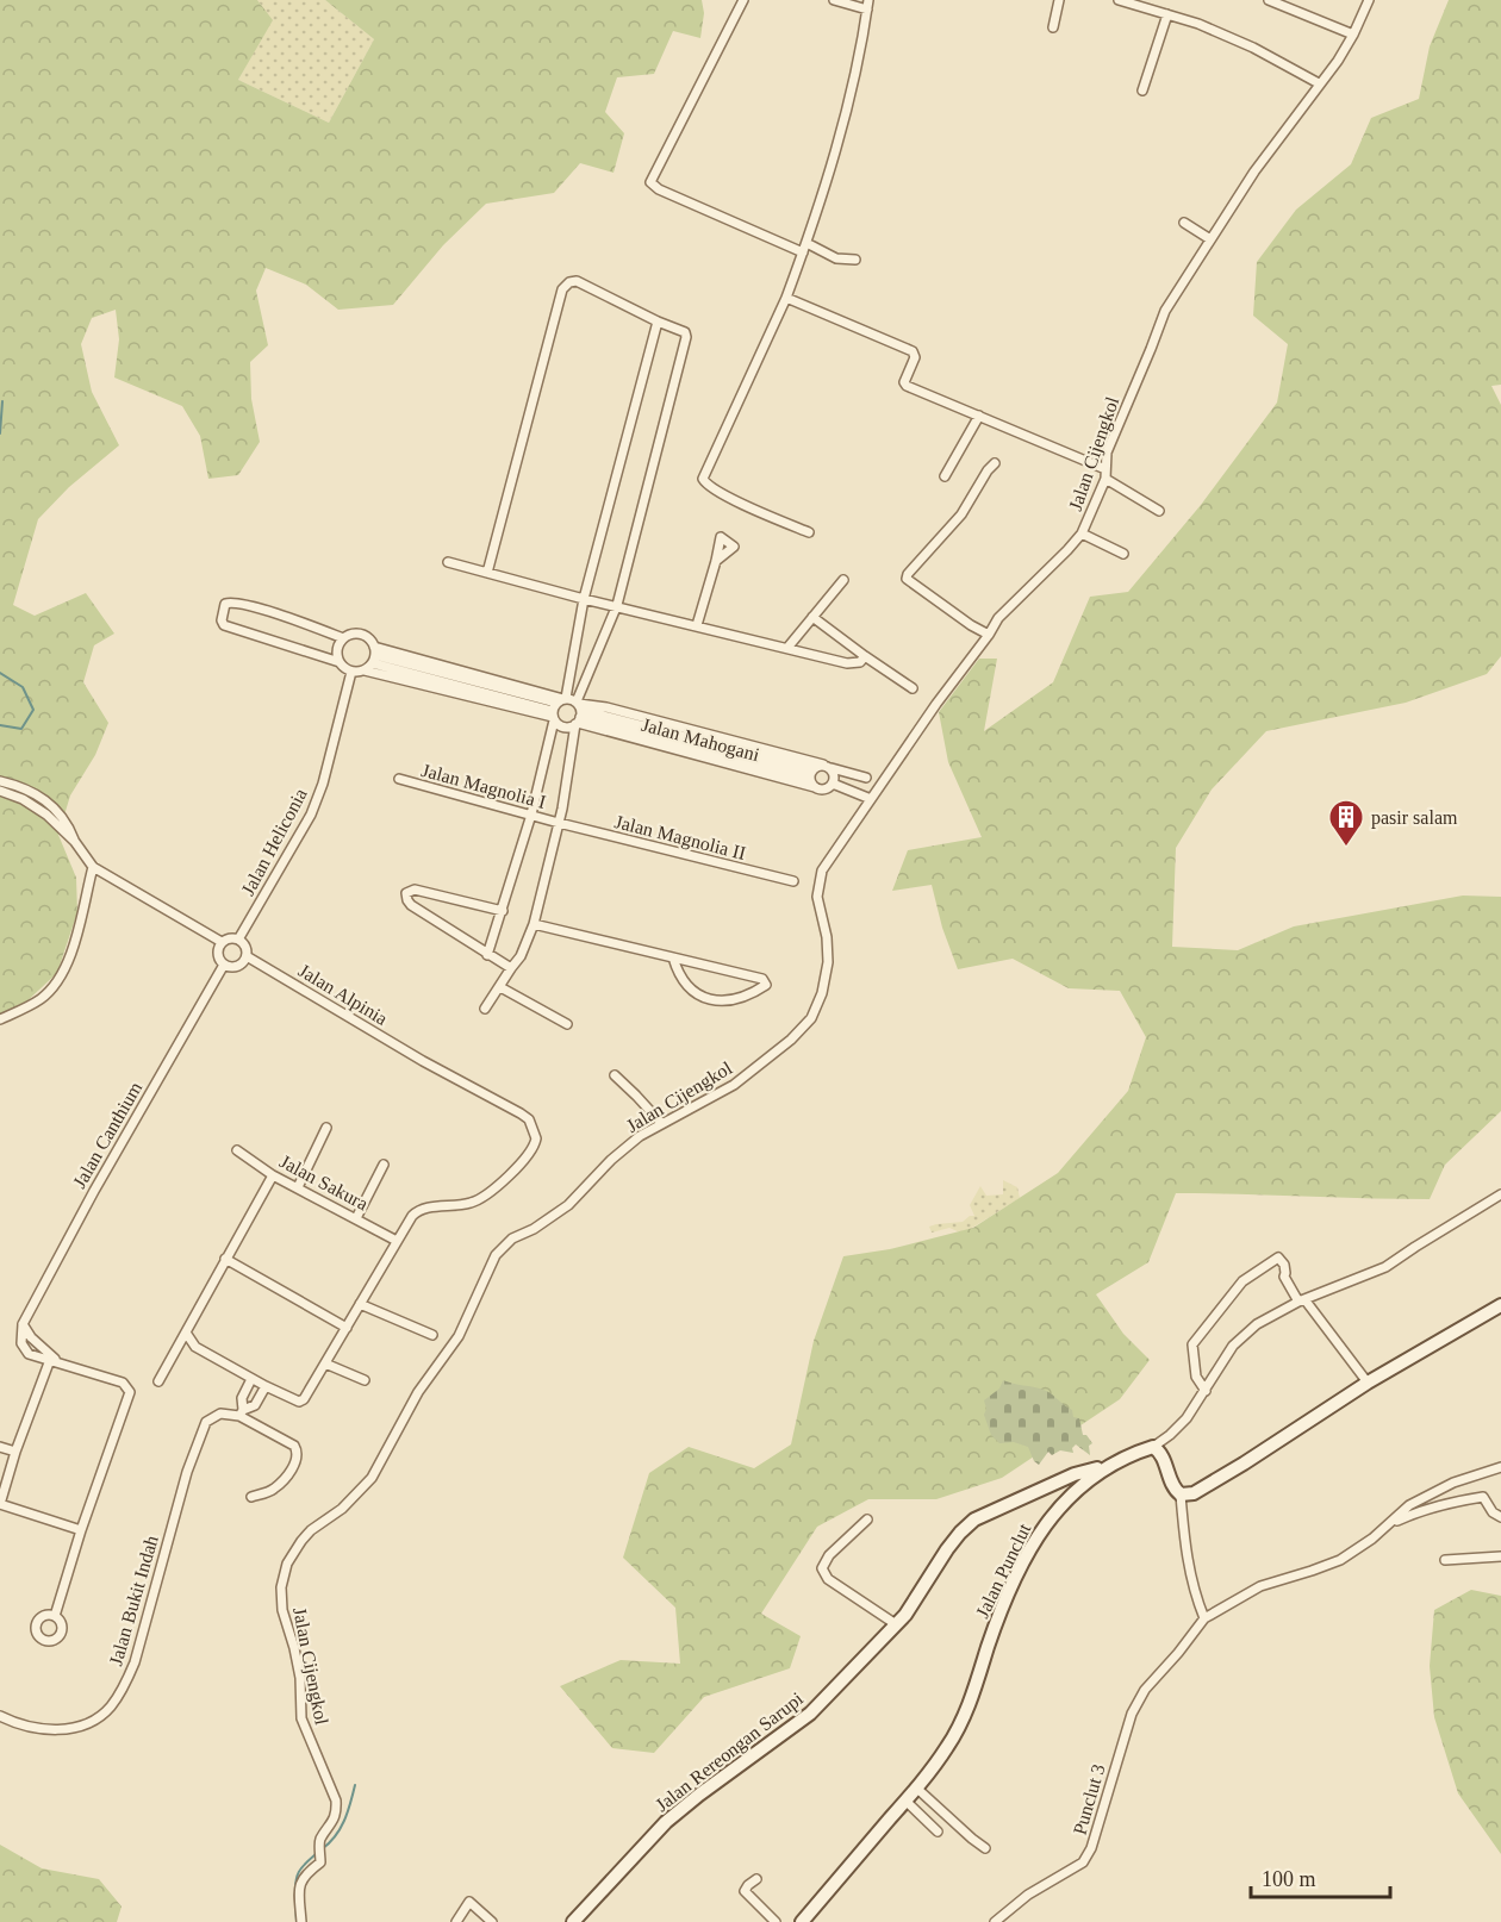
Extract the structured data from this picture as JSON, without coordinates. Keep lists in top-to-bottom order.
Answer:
{
  "streets": {
    "main road": ["Jalan Punclut", "Jalan Rereongan Sarupi"],
    "street": [
      "Jalan Cijengkol",
      "Jalan Mahogani",
      "Jalan Magnolia I",
      "Jalan Magnolia II",
      "Jalan Heliconia",
      "Jalan Alpinia",
      "Jalan Canthium",
      "Jalan Sakura",
      "Jalan Bukit Indah",
      "Punclut 3"
    ]
  },
  "crossings": [
    ["Jalan Magnolia I", "Jalan Magnolia II"],
    ["Jalan Heliconia", "Jalan Alpinia"],
    ["Jalan Heliconia", "Jalan Canthium"],
    ["Jalan Alpinia", "Jalan Canthium"],
    ["Jalan Alpinia", "Jalan Sakura"],
    ["Jalan Punclut", "Jalan Rereongan Sarupi"]
  ],
  "places": {
    "building": ["pasir salam"]
  },
  "scale_bar": "100 m"
}
